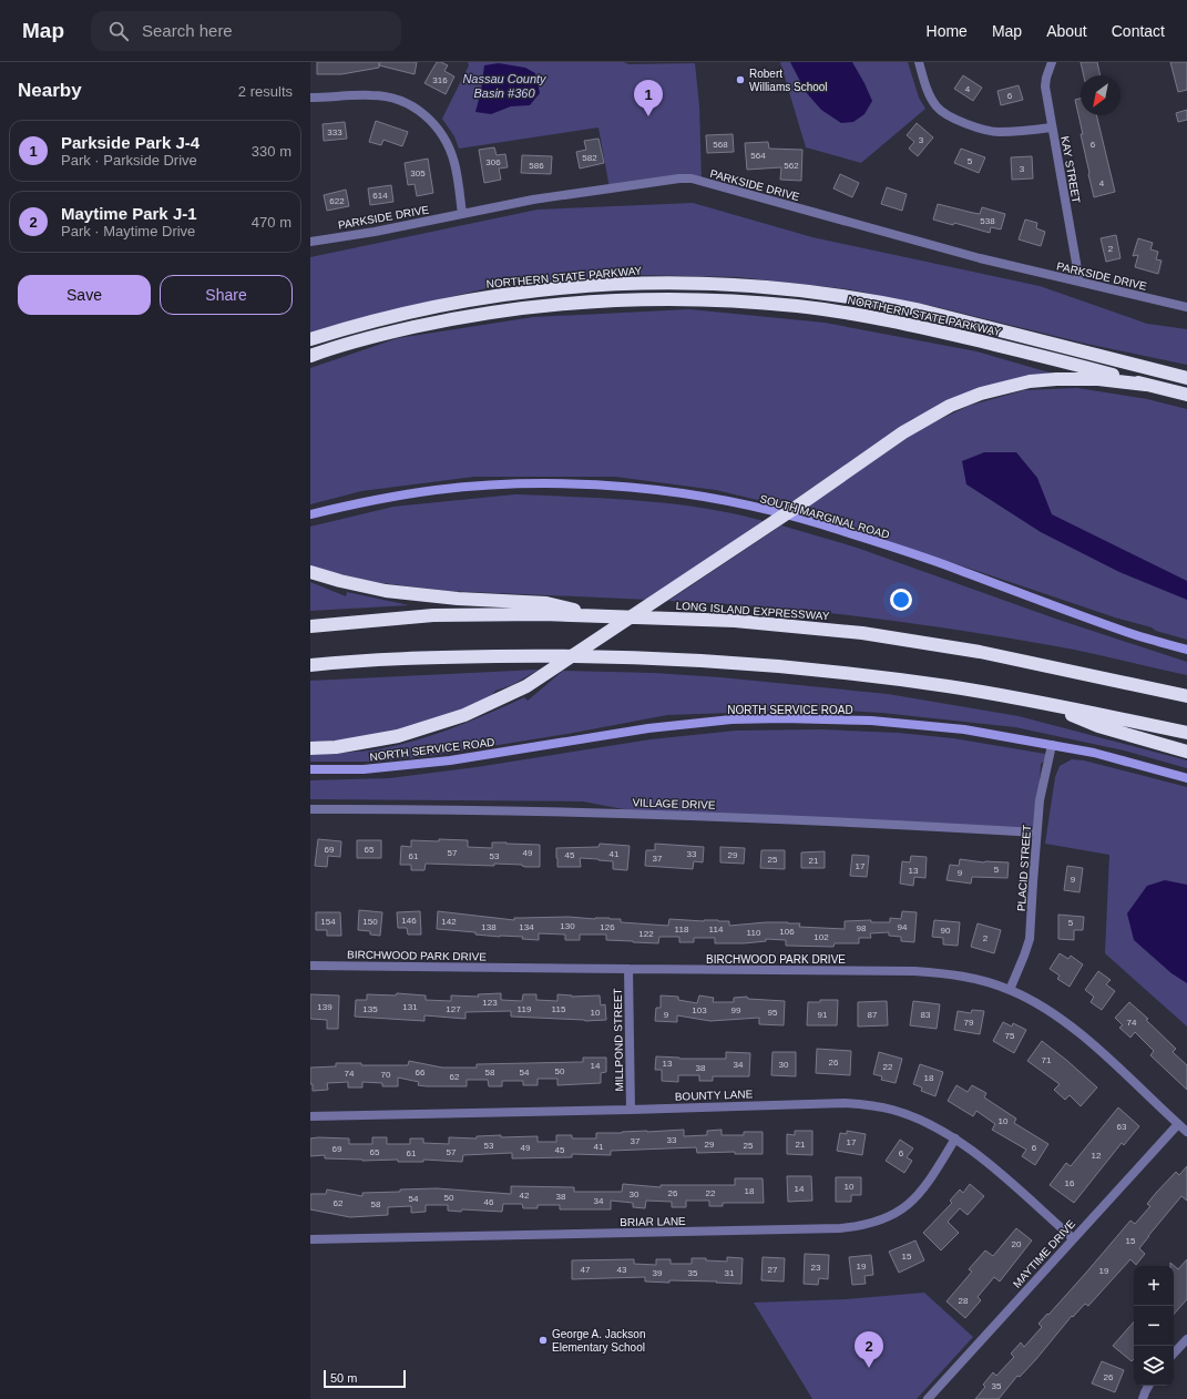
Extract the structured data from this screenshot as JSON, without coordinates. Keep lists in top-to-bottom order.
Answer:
{
  "streets": {
    "highway": ["NORTHERN STATE PARKWAY", "LONG ISLAND EXPRESSWAY"],
    "main road": ["SOUTH MARGINAL ROAD", "NORTH SERVICE ROAD"],
    "street": [
      "KAY STREET",
      "PARKSIDE DRIVE",
      "VILLAGE DRIVE",
      "PLACID STREET",
      "BIRCHWOOD PARK DRIVE",
      "MILLPOND STREET",
      "BOUNTY LANE",
      "BRIAR LANE",
      "MAYTIME DRIVE"
    ]
  },
  "crossings": [
    ["KAY STREET", "PARKSIDE DRIVE"],
    ["NORTH SERVICE ROAD", "PLACID STREET"],
    ["VILLAGE DRIVE", "PLACID STREET"],
    ["PLACID STREET", "BIRCHWOOD PARK DRIVE"],
    ["BIRCHWOOD PARK DRIVE", "MILLPOND STREET"],
    ["BIRCHWOOD PARK DRIVE", "MAYTIME DRIVE"],
    ["MILLPOND STREET", "BOUNTY LANE"],
    ["BOUNTY LANE", "BRIAR LANE"],
    ["BOUNTY LANE", "MAYTIME DRIVE"]
  ],
  "water": ["Nassau County Basin #360"],
  "places": ["Robert Williams School", "George A. Jackson Elementary School"],
  "house_numbers": [
    "316",
    "4",
    "6",
    "333",
    "3",
    "568",
    "6",
    "564",
    "582",
    "5",
    "306",
    "586",
    "562",
    "3",
    "305",
    "4",
    "614",
    "622",
    "538",
    "2",
    "69",
    "65",
    "57",
    "49",
    "41",
    "33",
    "45",
    "29",
    "61",
    "53",
    "37",
    "25",
    "21",
    "17",
    "5",
    "13",
    "9",
    "9",
    "146",
    "154",
    "150",
    "142",
    "5",
    "130",
    "138",
    "134",
    "126",
    "94",
    "98",
    "118",
    "114",
    "90",
    "106",
    "110",
    "122",
    "102",
    "2",
    "123",
    "139",
    "131",
    "135",
    "127",
    "119",
    "115",
    "103",
    "99",
    "10",
    "95",
    "9",
    "91",
    "87",
    "83",
    "79",
    "74",
    "75",
    "71",
    "26",
    "13",
    "34",
    "30",
    "14",
    "22",
    "38",
    "50",
    "66",
    "58",
    "54",
    "74",
    "70",
    "62",
    "18",
    "10",
    "63",
    "33",
    "37",
    "17",
    "29",
    "21",
    "53",
    "25",
    "41",
    "49",
    "6",
    "69",
    "45",
    "65",
    "57",
    "61",
    "6",
    "12",
    "16",
    "10",
    "14",
    "18",
    "26",
    "22",
    "30",
    "42",
    "38",
    "50",
    "54",
    "34",
    "46",
    "62",
    "58",
    "15",
    "20",
    "15",
    "19",
    "23",
    "47",
    "43",
    "27",
    "19",
    "39",
    "35",
    "31",
    "28",
    "26",
    "35"
  ],
  "scale_bar": "50 m",
  "north": "bottom left",
  "page": {
    "header": "Map",
    "search": "Search here",
    "nav": [
      "Home",
      "Map",
      "About",
      "Contact"
    ],
    "heading": ["Nearby", "2 results"],
    "pins": ["1", "2"],
    "list": [
      {
        "mark": "1",
        "name": "Parkside Park J-4",
        "note": "Park · Parkside Drive",
        "value": "330 m"
      },
      {
        "mark": "2",
        "name": "Maytime Park J-1",
        "note": "Park · Maytime Drive",
        "value": "470 m"
      }
    ],
    "buttons": ["Save", "Share"],
    "map_buttons": ["+", "−"],
    "scale": "50 m"
  }
}
